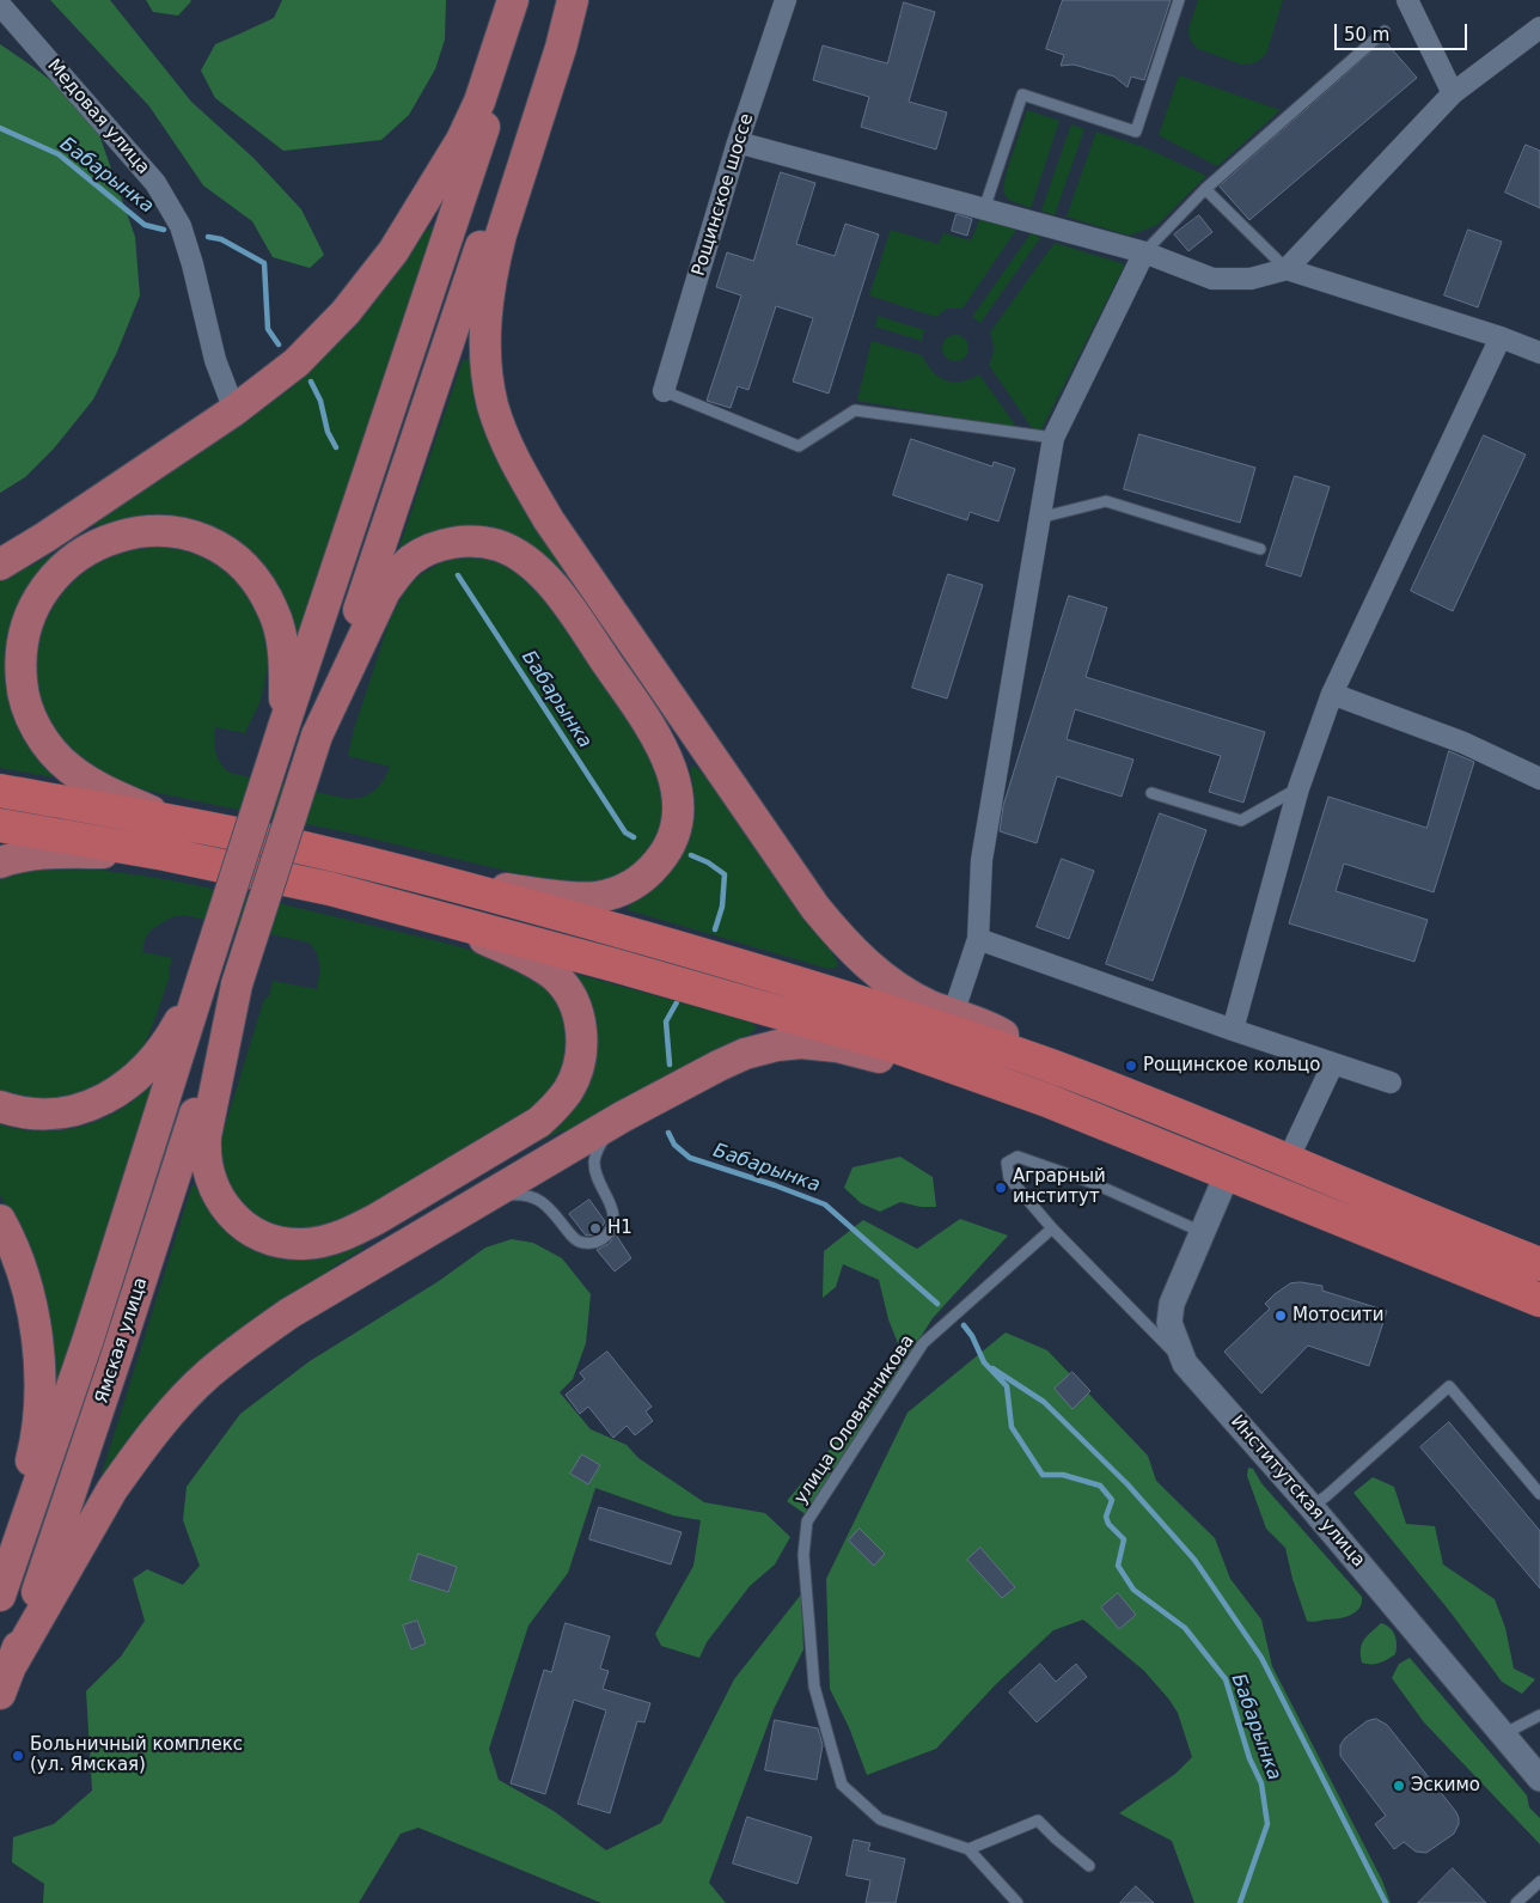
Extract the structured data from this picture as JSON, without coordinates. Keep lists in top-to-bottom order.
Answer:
{
  "streets": {
    "main road": ["Ямская улица"],
    "street": ["Медовая улица", "Рощинское шоссе", "Институтская улица"],
    "lane": ["улица Оловянникова"]
  },
  "water": ["Бабарынка"],
  "places": [
    "Рощинское кольцо",
    "Аграрный институт",
    "Н1",
    "Мотосити",
    "Больничный комплекс (ул. Ямская)",
    "Эскимо"
  ],
  "scale_bar": "50 m"
}
